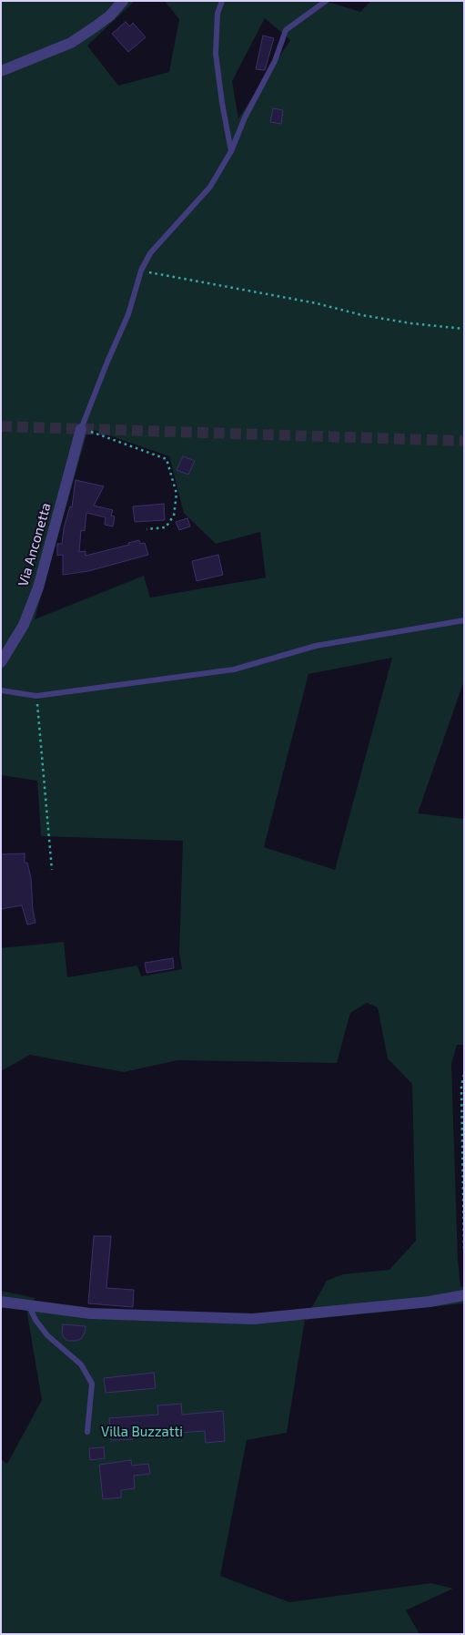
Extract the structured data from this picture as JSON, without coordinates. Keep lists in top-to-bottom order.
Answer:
{
  "streets": {
    "street": ["Via Anconetta"]
  },
  "parks": ["Villa Buzzatti"]
}
